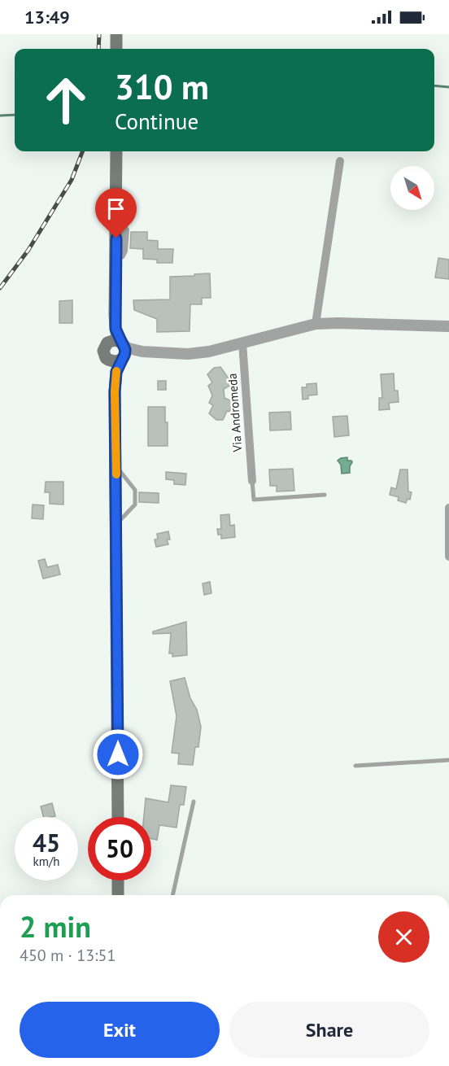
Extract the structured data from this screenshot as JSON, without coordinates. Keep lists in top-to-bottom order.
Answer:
{
  "streets": {
    "street": ["Via Andromeda"]
  },
  "north": "bottom right",
  "page": {
    "status": "13:49",
    "turn": ["310 m", "Continue"],
    "speed": "45 km/h",
    "limit": "50",
    "heading": ["2 min", "450 m · 13:51"],
    "buttons": ["Exit", "Share"]
  }
}
